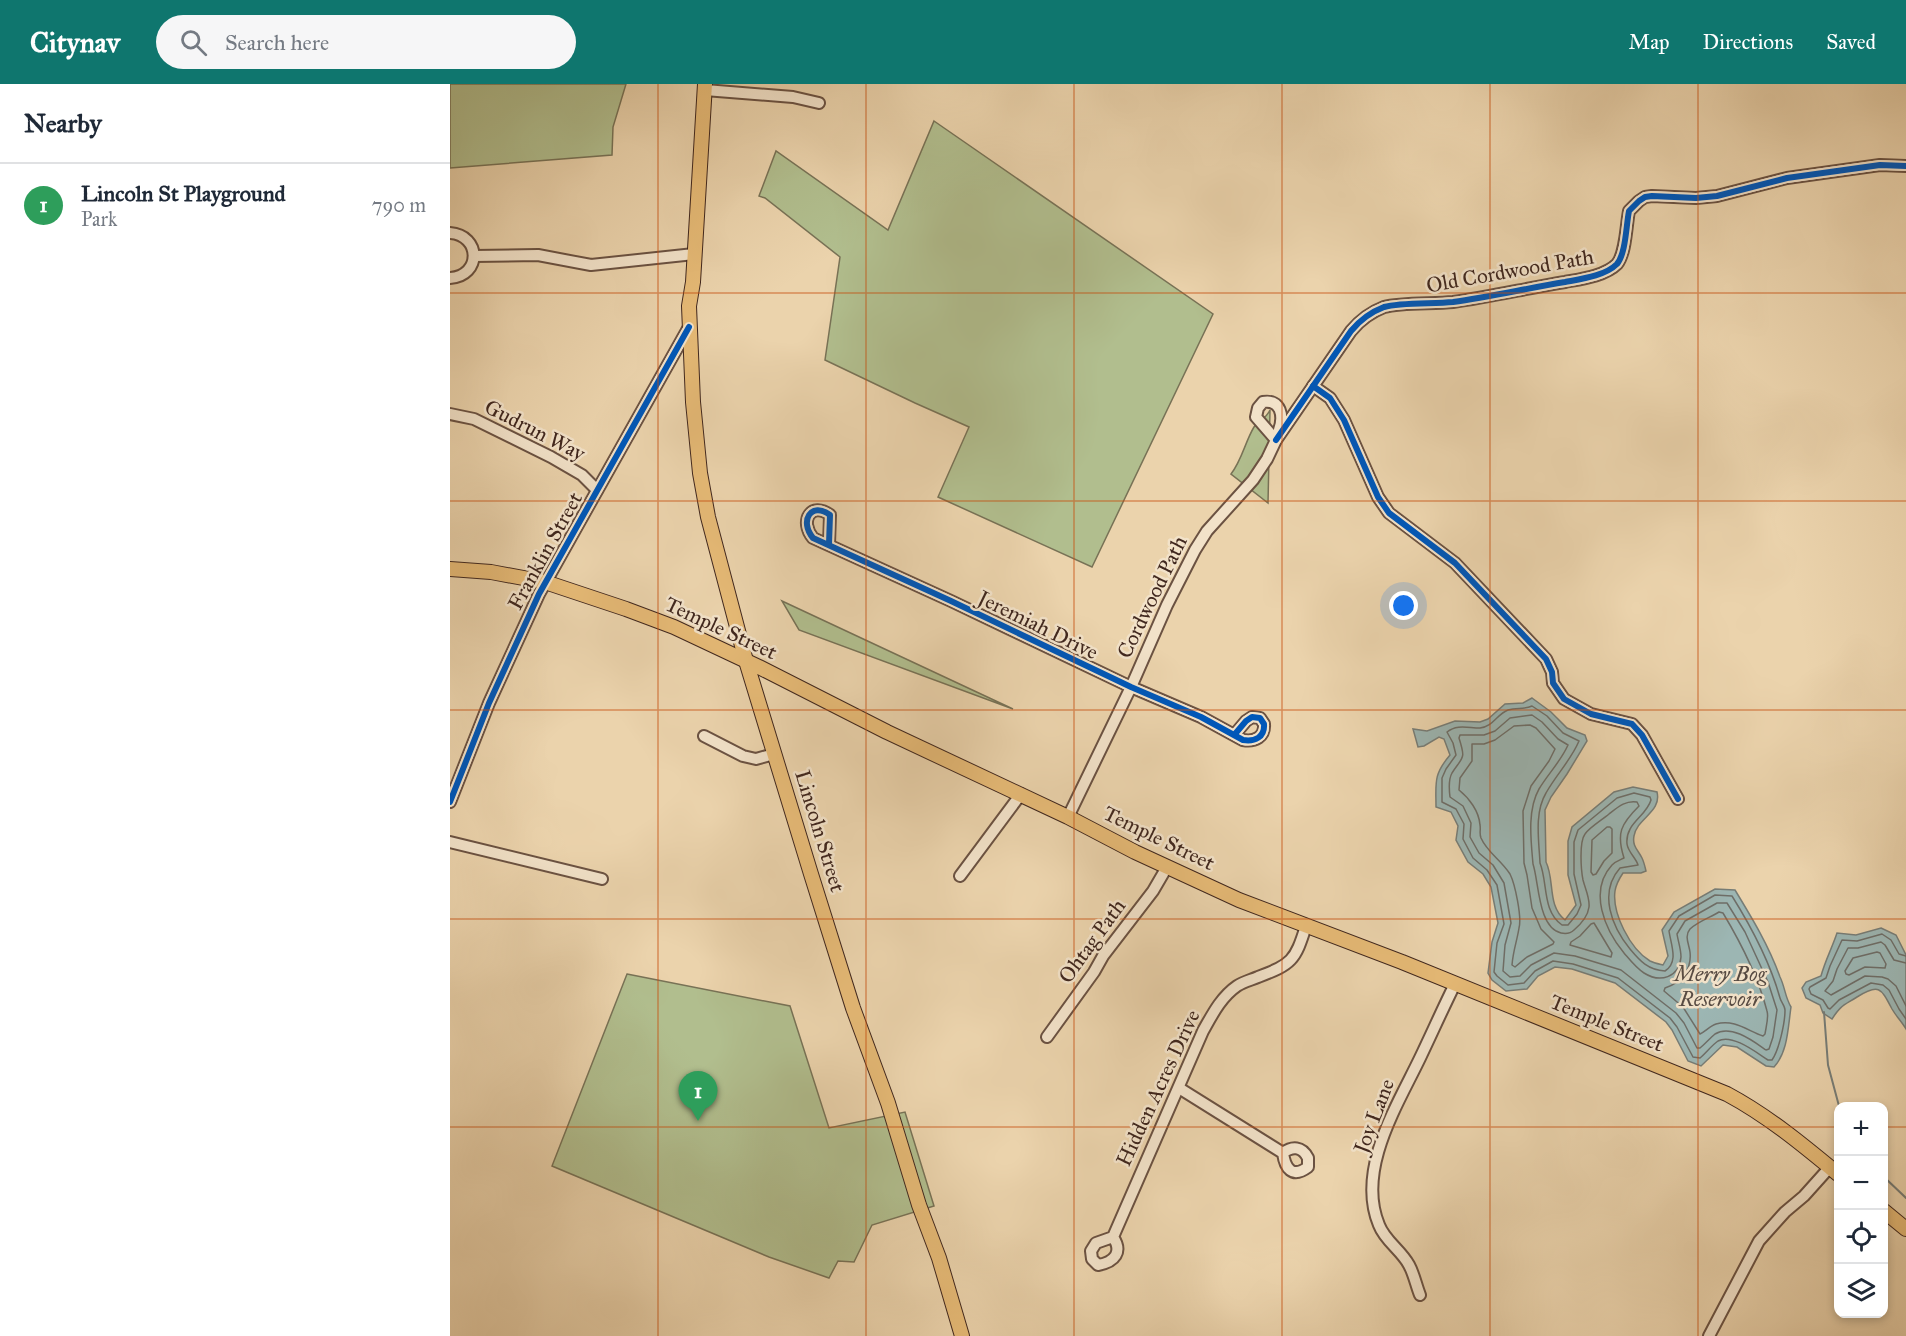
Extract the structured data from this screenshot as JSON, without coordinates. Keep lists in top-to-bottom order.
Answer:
{
  "streets": {
    "main road": ["Franklin Street", "Temple Street", "Lincoln Street"],
    "street": [
      "Old Cordwood Path",
      "Gudrun Way",
      "Cordwood Path",
      "Jeremiah Drive",
      "Ohtag Path",
      "Hidden Acres Drive",
      "Joy Lane"
    ]
  },
  "crossings": [
    ["Old Cordwood Path", "Cordwood Path"],
    ["Gudrun Way", "Franklin Street"],
    ["Franklin Street", "Temple Street"],
    ["Franklin Street", "Lincoln Street"],
    ["Cordwood Path", "Jeremiah Drive"],
    ["Cordwood Path", "Temple Street"],
    ["Temple Street", "Lincoln Street"],
    ["Temple Street", "Ohtag Path"],
    ["Temple Street", "Hidden Acres Drive"],
    ["Temple Street", "Joy Lane"]
  ],
  "water": ["Merry Bog Reservoir"],
  "page": {
    "header": "Citynav",
    "search": "Search here",
    "nav": ["Map", "Directions", "Saved"],
    "heading": "Nearby",
    "list": [
      {
        "mark": "1",
        "name": "Lincoln St Playground",
        "note": "Park",
        "value": "790 m"
      }
    ],
    "pins": "1",
    "map_buttons": ["+", "−"]
  }
}
